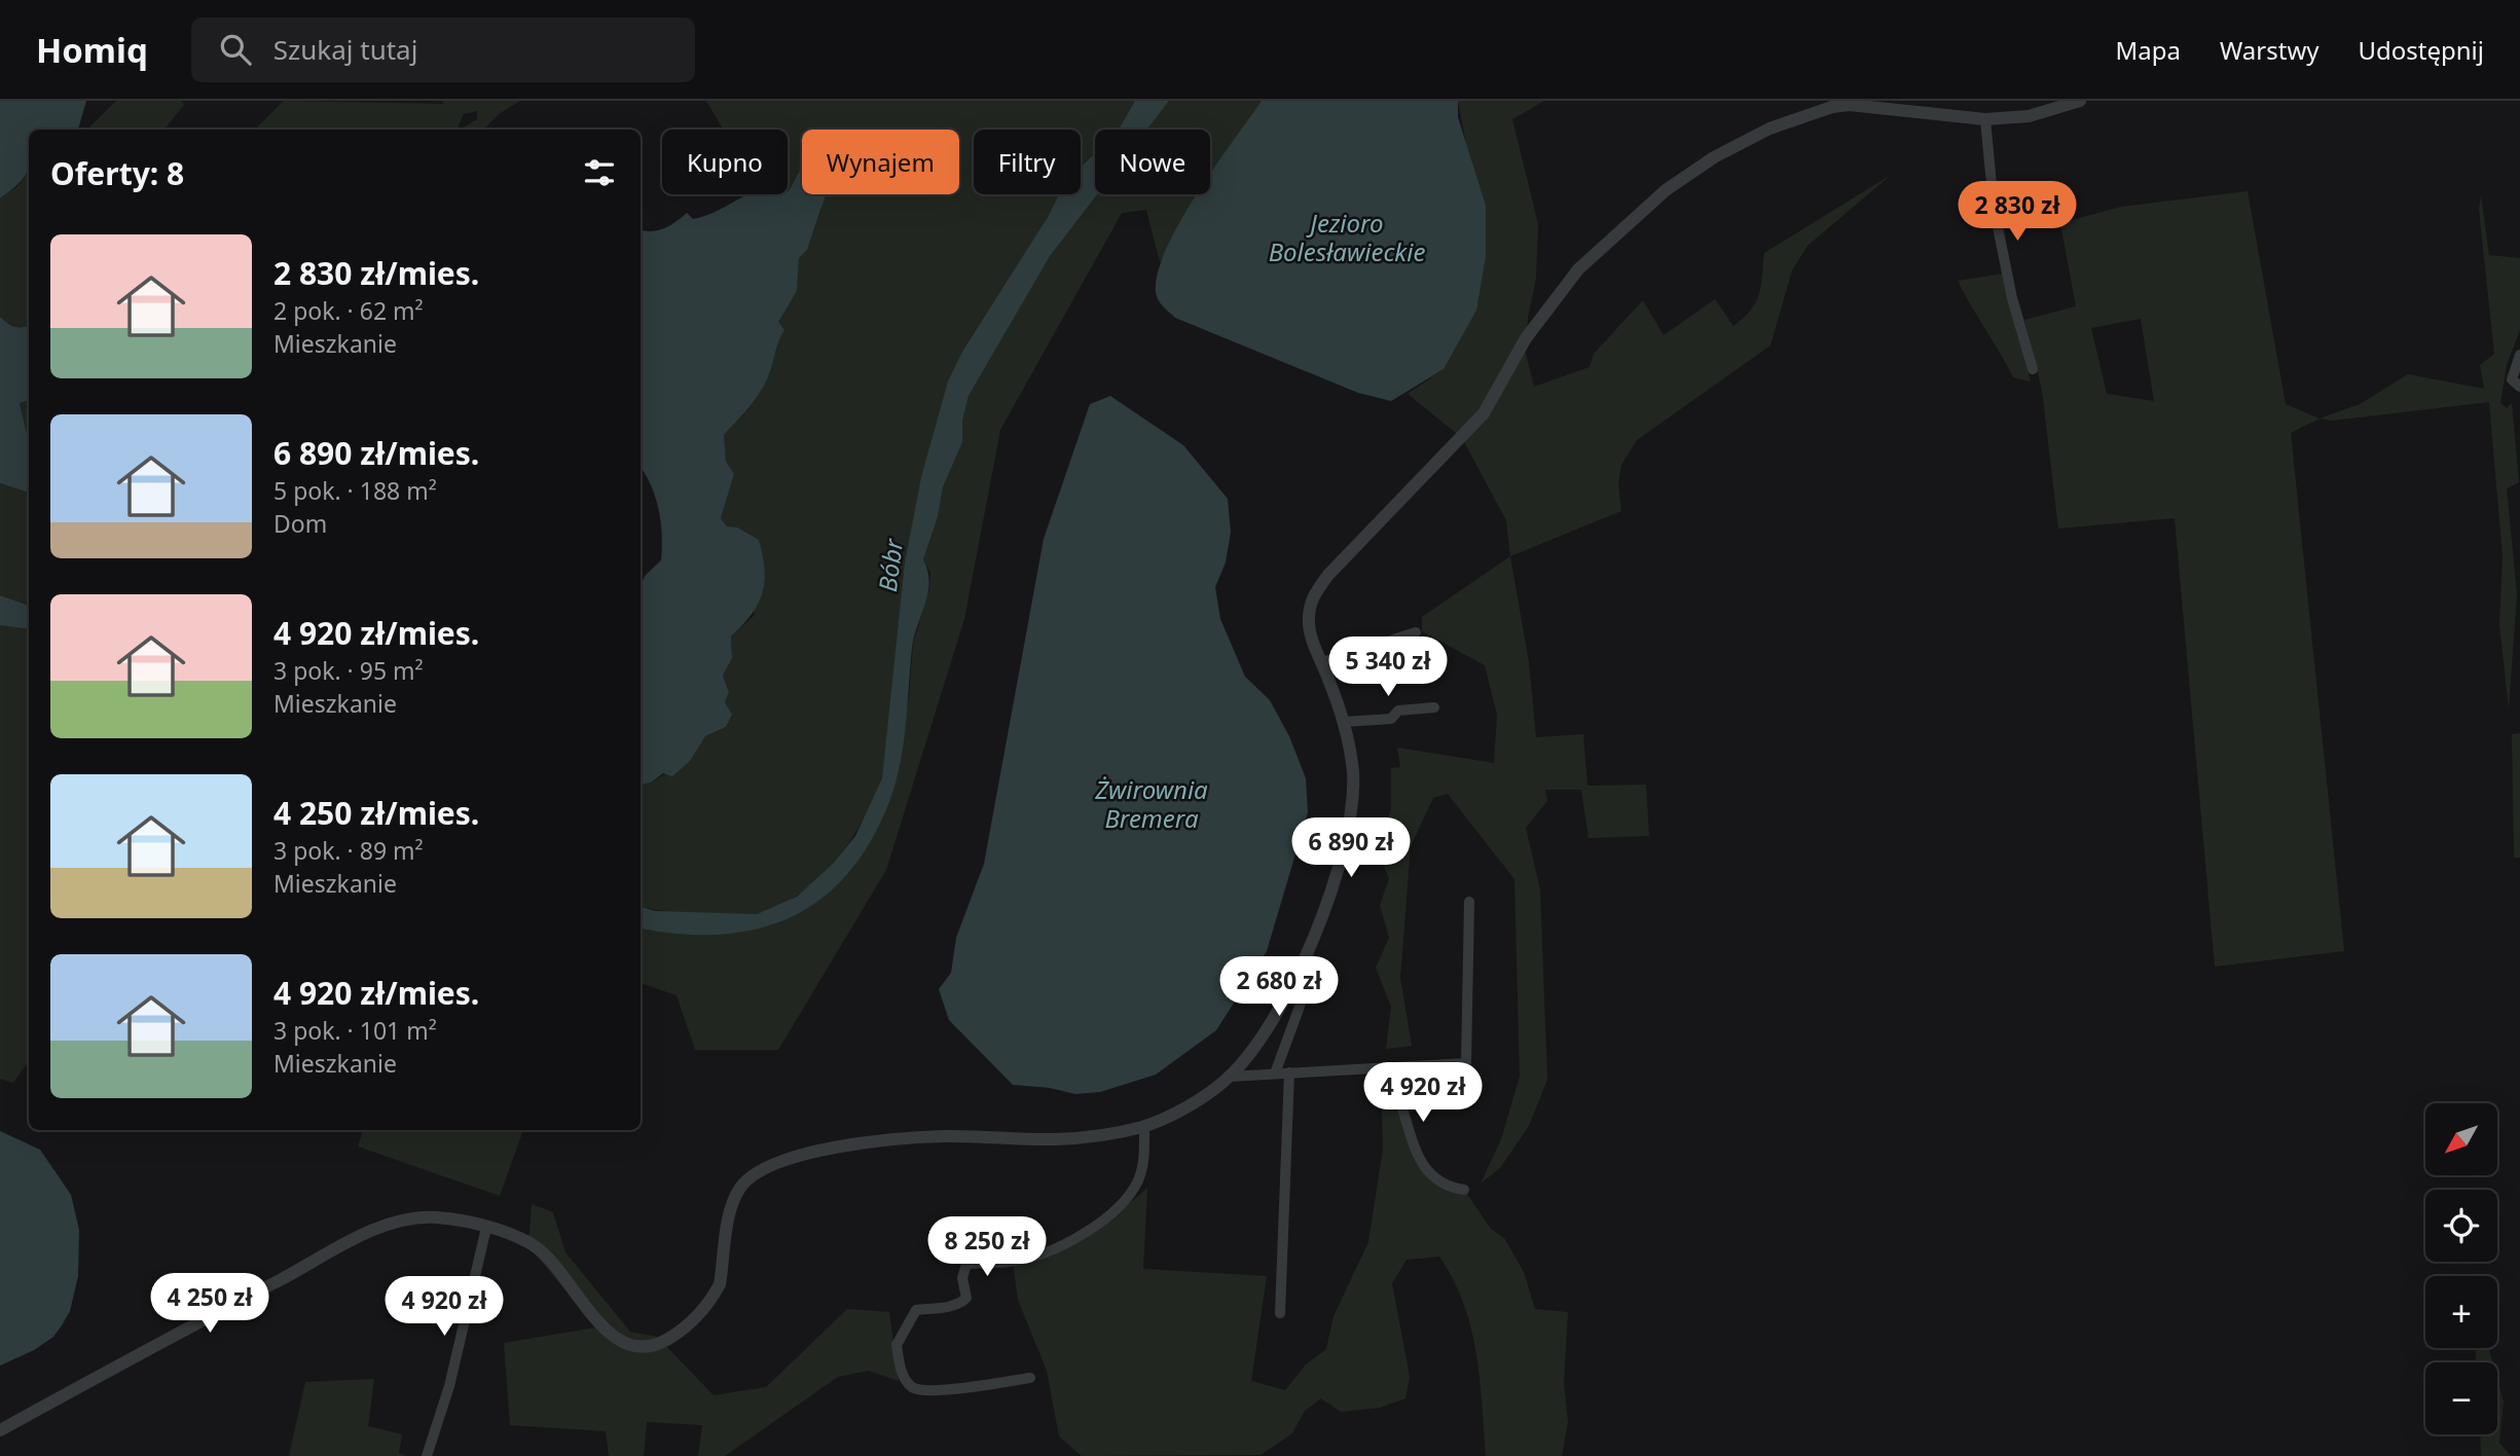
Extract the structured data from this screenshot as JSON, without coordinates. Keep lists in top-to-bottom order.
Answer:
{
  "water": ["Jezioro Bolesławieckie", "Bóbr", "Żwirownia Bremera"],
  "north": "bottom left",
  "page": {
    "header": "Homiq",
    "search": "Szukaj tutaj",
    "nav": ["Mapa", "Warstwy", "Udostępnij"],
    "chip": [
      "Kupno",
      "Wynajem",
      "Filtry",
      "Nowe"
    ],
    "heading": "Oferty: 8",
    "price": [
      "2 830 zł",
      "5 340 zł",
      "6 890 zł",
      "2 680 zł",
      "4 920 zł",
      "8 250 zł",
      "4 250 zł",
      "4 920 zł"
    ],
    "list": [
      {
        "name": "2 830 zł/mies.",
        "note": "2 pok. · 62 m² · Mieszkanie"
      },
      {
        "name": "6 890 zł/mies.",
        "note": "5 pok. · 188 m² · Dom"
      },
      {
        "name": "4 920 zł/mies.",
        "note": "3 pok. · 95 m² · Mieszkanie"
      },
      {
        "name": "4 250 zł/mies.",
        "note": "3 pok. · 89 m² · Mieszkanie"
      },
      {
        "name": "4 920 zł/mies.",
        "note": "3 pok. · 101 m² · Mieszkanie"
      }
    ],
    "map_buttons": ["+", "−"]
  }
}
